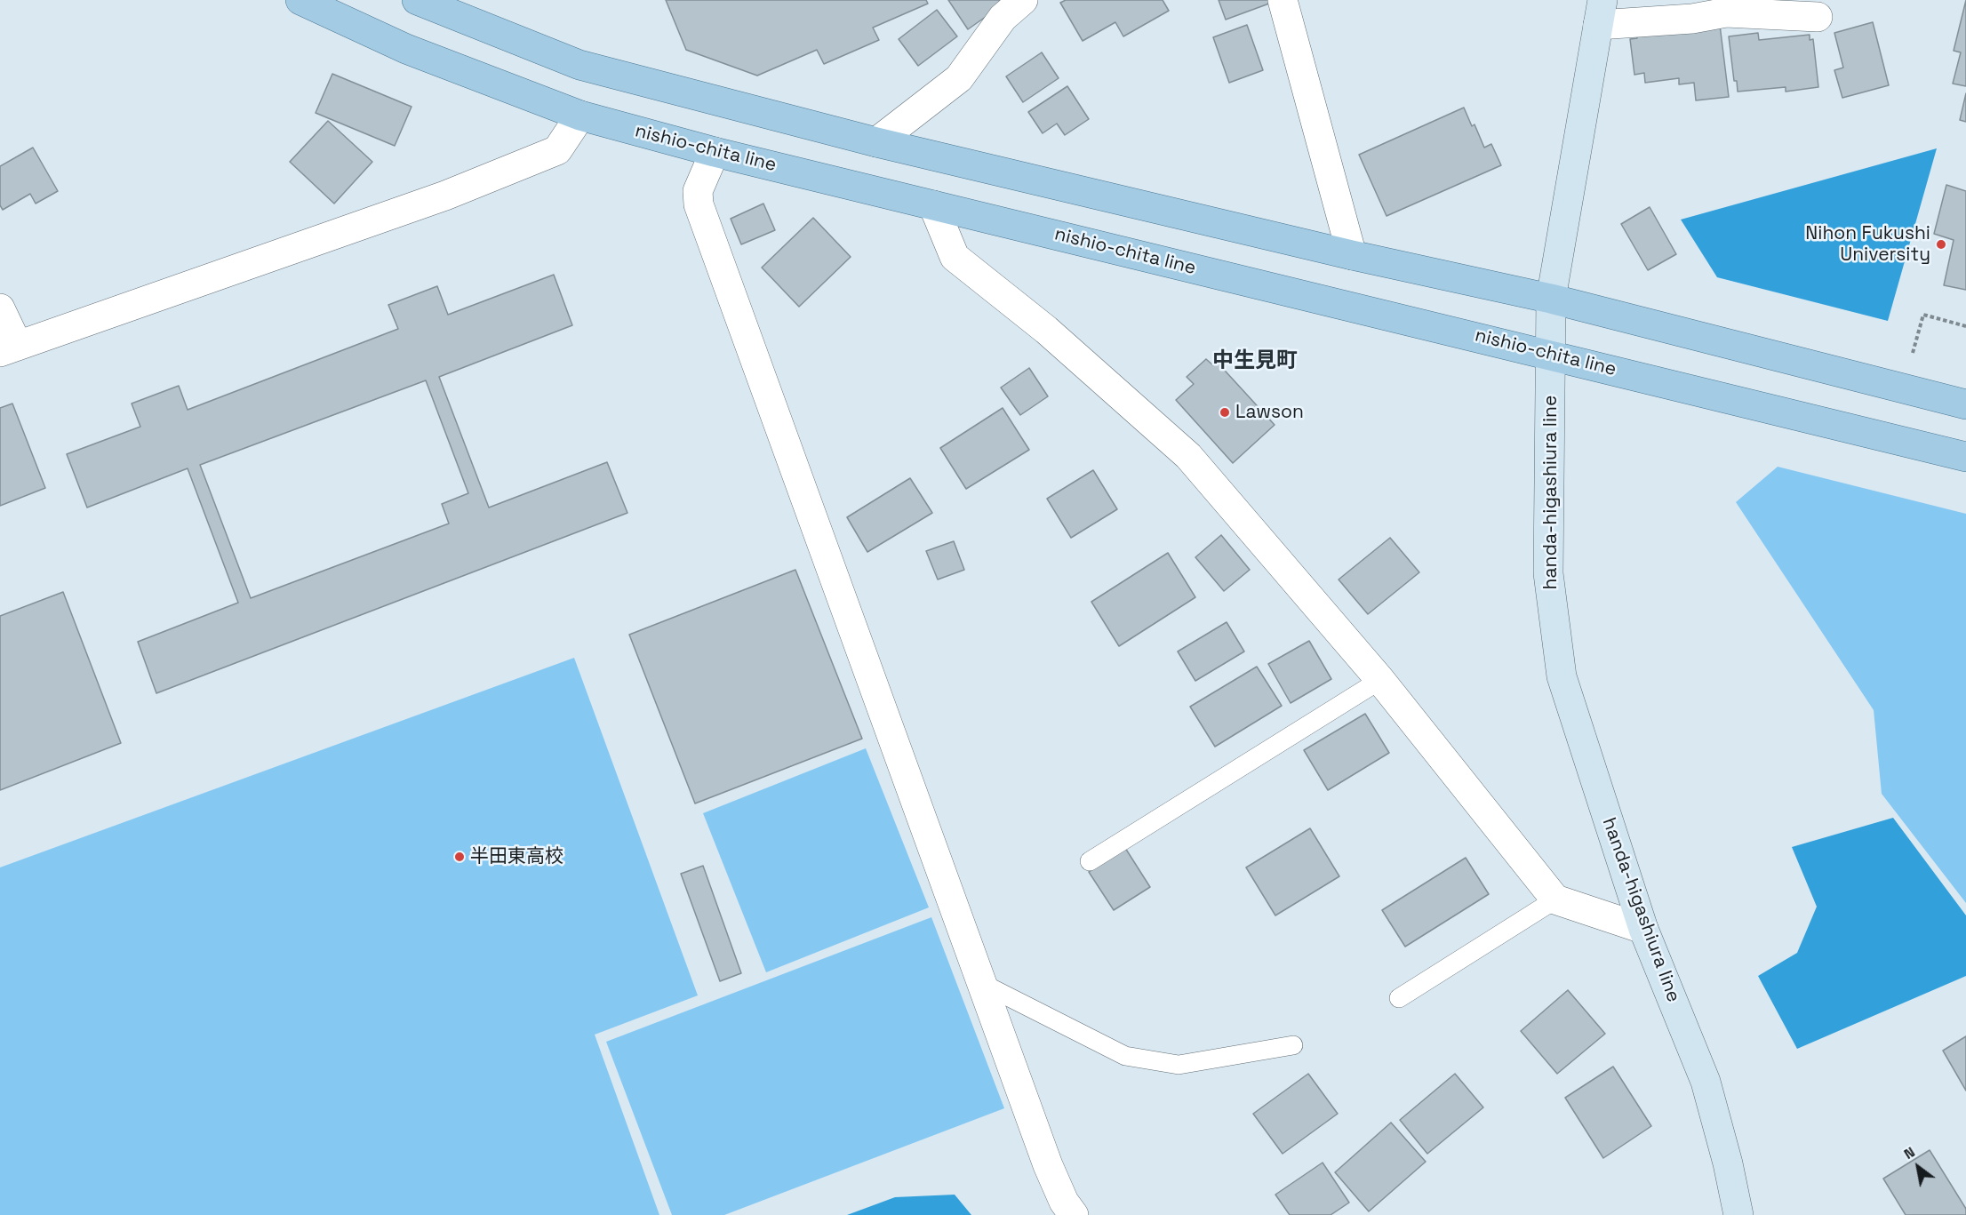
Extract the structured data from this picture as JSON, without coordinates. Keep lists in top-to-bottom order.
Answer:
{
  "streets": {
    "main road": ["nishio-chita line", "handa-higashiura line"]
  },
  "crossings": [
    ["nishio-chita line", "handa-higashiura line"]
  ],
  "districts": ["中生見町"],
  "places": ["Nihon Fukushi University", "Lawson", "半田東高校"],
  "north": "top left"
}
